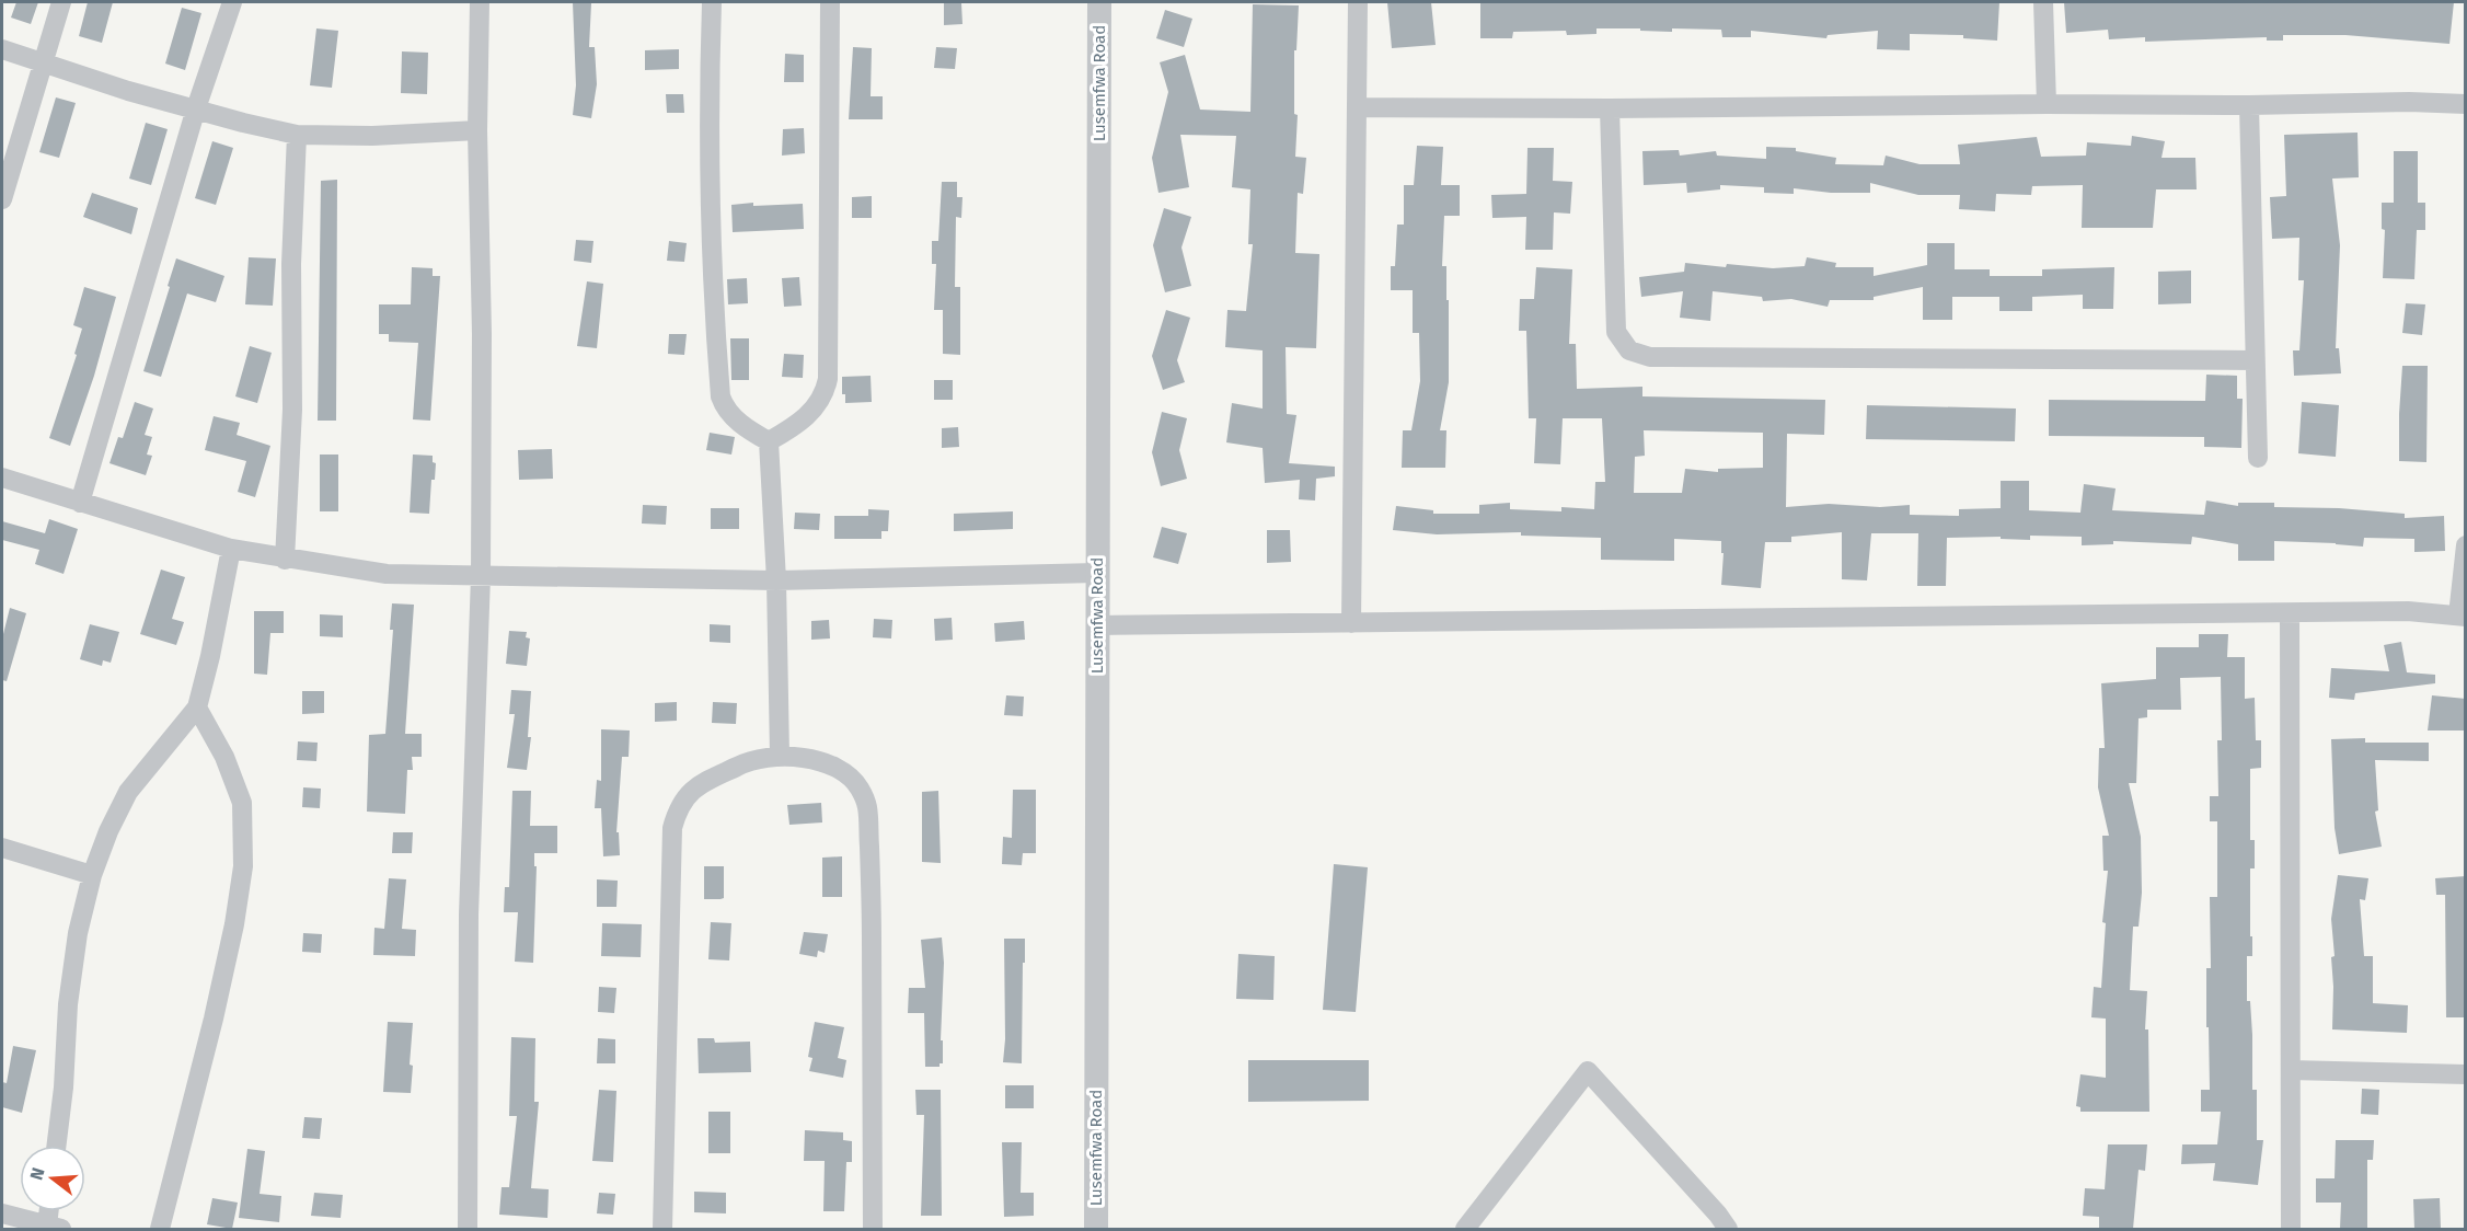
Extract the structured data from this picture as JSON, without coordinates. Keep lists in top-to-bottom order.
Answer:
{
  "streets": {
    "street": ["Lusemfwa Road"]
  },
  "north": "left"
}
